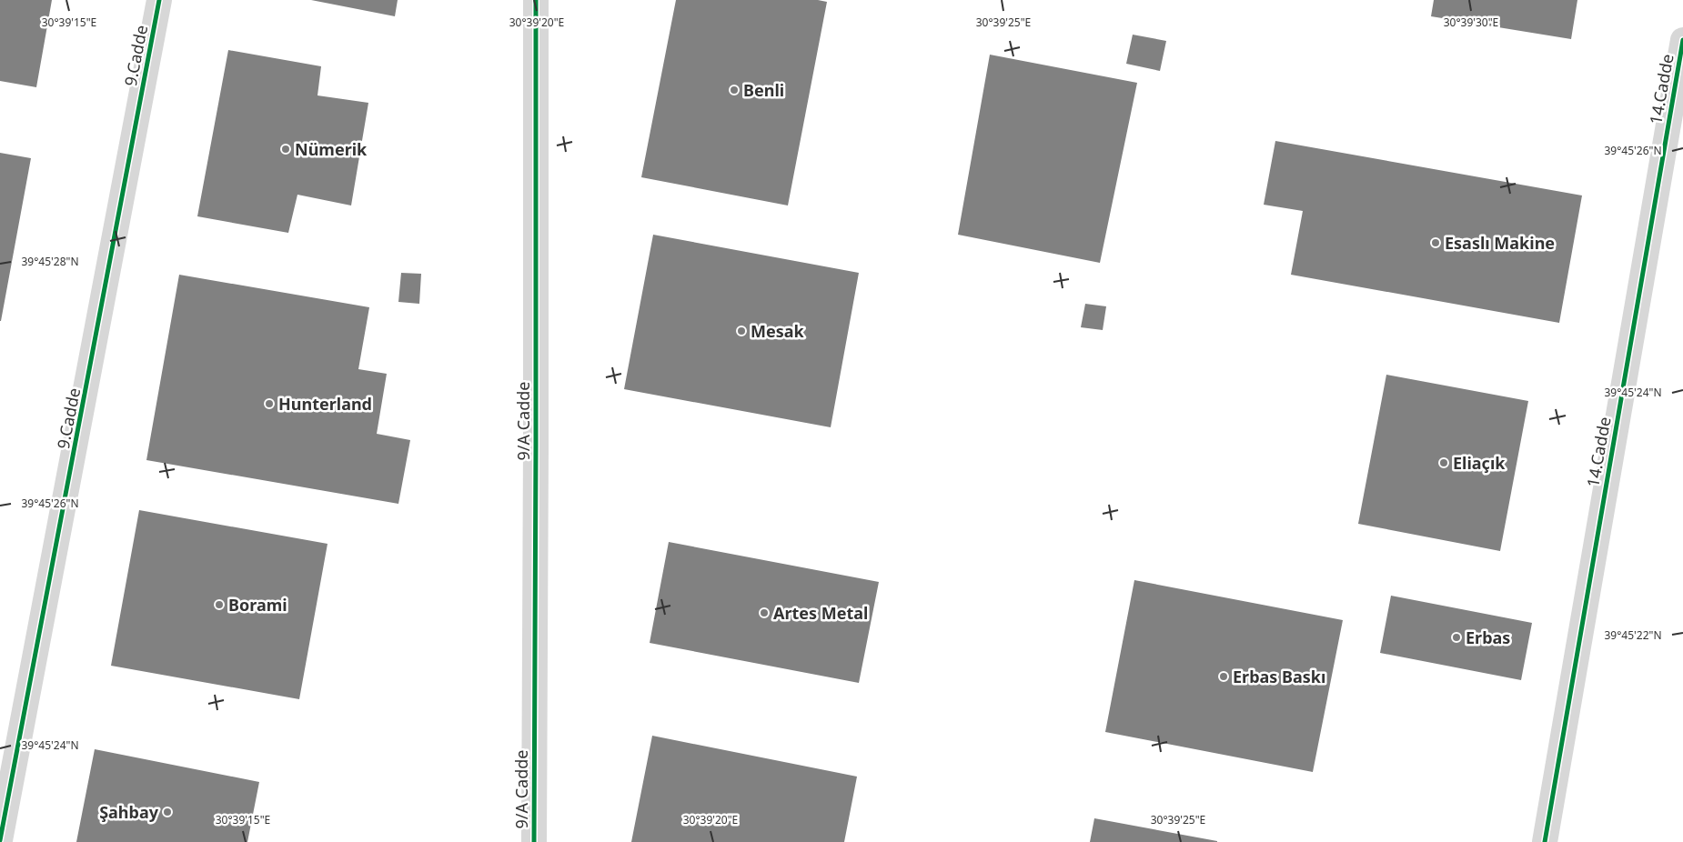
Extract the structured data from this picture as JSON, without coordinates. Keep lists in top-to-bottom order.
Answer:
{
  "streets": {
    "street": ["9.Cadde", "14.Cadde", "9/A Cadde"]
  },
  "places": [
    "Benli",
    "Nümerik",
    "Esaslı Makine",
    "Mesak",
    "Hunterland",
    "Eliaçık",
    "Borami",
    "Artes Metal",
    "Erbas",
    "Erbas Baskı",
    "Şahbay"
  ],
  "coordinates": [
    "30°39'15\"E",
    "30°39'20\"E",
    "30°39'25\"E",
    "30°39'30\"E",
    "39°45'26\"N",
    "39°45'28\"N",
    "39°45'24\"N",
    "39°45'22\"N"
  ]
}
